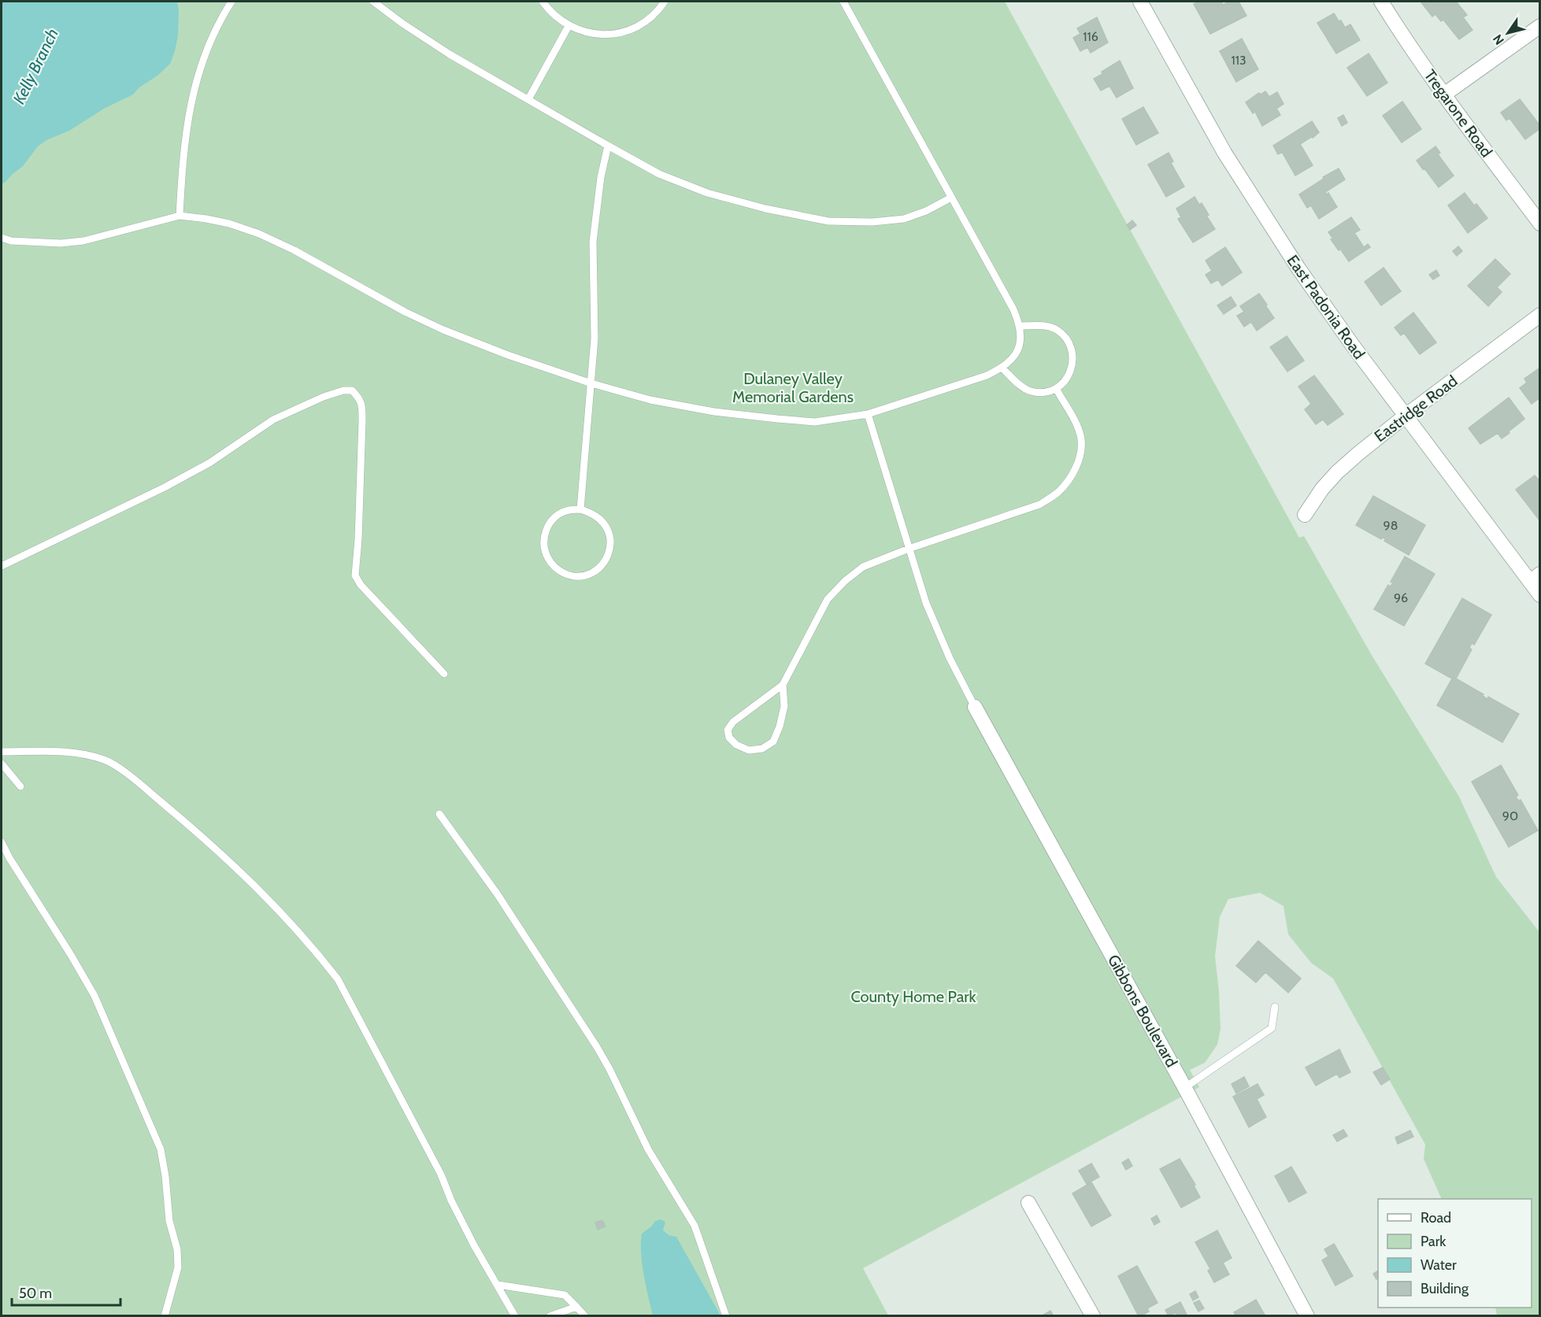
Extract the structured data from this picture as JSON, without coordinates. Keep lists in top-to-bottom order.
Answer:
{
  "streets": {
    "street": [
      "Tregarone Road",
      "East Padonia Road",
      "Eastridge Road",
      "Gibbons Boulevard"
    ]
  },
  "crossings": [
    ["East Padonia Road", "Eastridge Road"]
  ],
  "water": ["Kelly Branch"],
  "parks": ["Dulaney Valley Memorial Gardens", "County Home Park"],
  "house_numbers": [
    "116",
    "113",
    "98",
    "96",
    "90"
  ],
  "legend": [
    "Road",
    "Park",
    "Water",
    "Building"
  ],
  "scale_bar": "50 m",
  "north": "bottom left"
}
